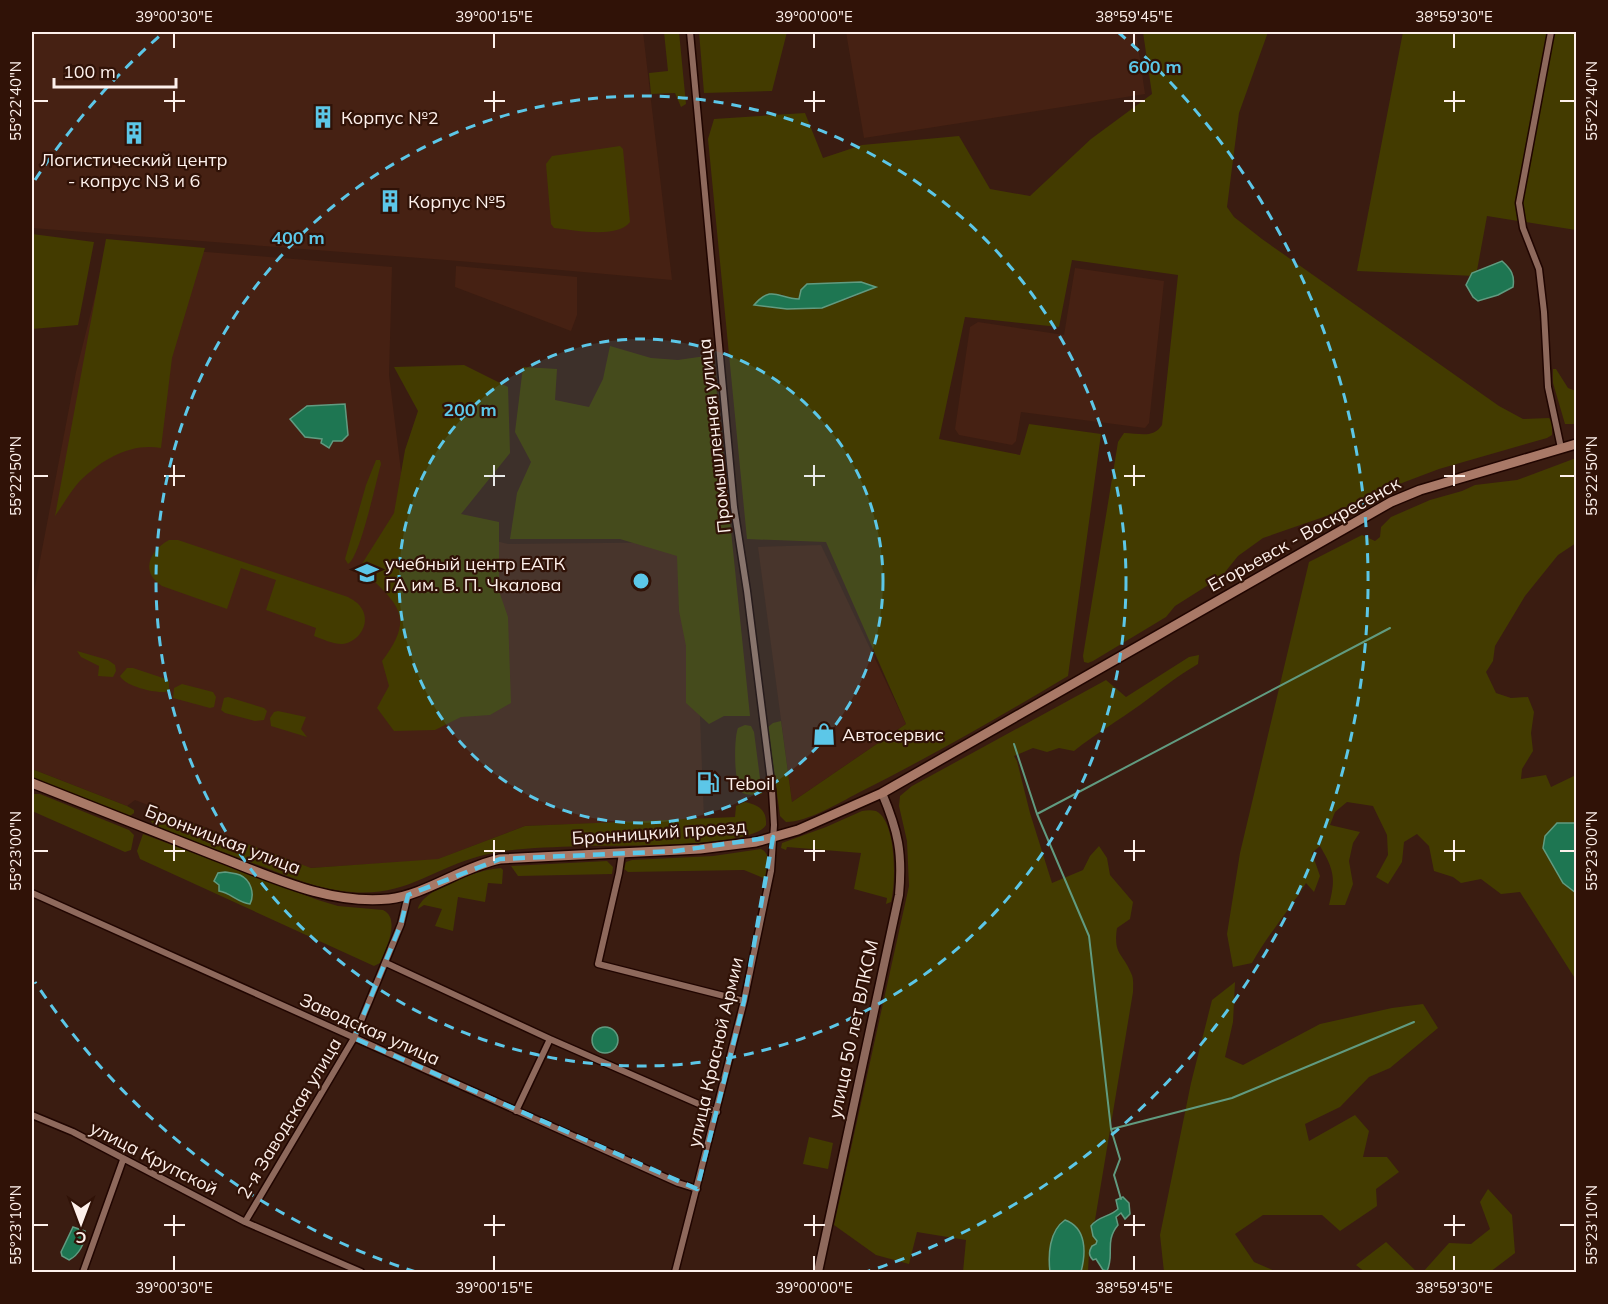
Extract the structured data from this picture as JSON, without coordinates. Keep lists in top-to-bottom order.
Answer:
{
  "streets": {
    "main road": ["Егорьевск - Воскресенск", "Бронницкий проезд", "Бронницкая улица"],
    "street": [
      "Промышленная улица",
      "Заводская улица",
      "улица 50 лет ВЛКСМ",
      "улица Красной Армии",
      "2-я Заводская улица",
      "улица Крупской"
    ]
  },
  "crossings": [
    ["Промышленная улица", "Бронницкий проезд"],
    ["Промышленная улица", "улица Красной Армии"],
    ["Егорьевск - Воскресенск", "Бронницкий проезд"],
    ["Бронницкий проезд", "Бронницкая улица"],
    ["Бронницкий проезд", "улица 50 лет ВЛКСМ"],
    ["Бронницкий проезд", "улица Красной Армии"],
    ["Бронницкий проезд", "2-я Заводская улица"],
    ["Бронницкая улица", "2-я Заводская улица"],
    ["Заводская улица", "улица Красной Армии"],
    ["Заводская улица", "2-я Заводская улица"],
    ["2-я Заводская улица", "улица Крупской"]
  ],
  "places": {
    "building": ["Корпус №2", "Логистический центр - копрус N3 и 6", "Корпус №5"],
    "school or university": ["учебный центр ЕАТК ГА им. В. П. Чкалова"],
    "shop": ["Автосервис"],
    "fuel station": ["Teboil"]
  },
  "scale_bar": "100 m",
  "north": "bottom",
  "coordinates": [
    "39°00'30\"E",
    "39°00'15\"E",
    "39°00'00\"E",
    "38°59'45\"E",
    "38°59'30\"E",
    "55°22'40\"N",
    "55°22'50\"N",
    "55°23'00\"N",
    "55°23'10\"N"
  ],
  "rings": ["600 m", "400 m", "200 m"]
}
